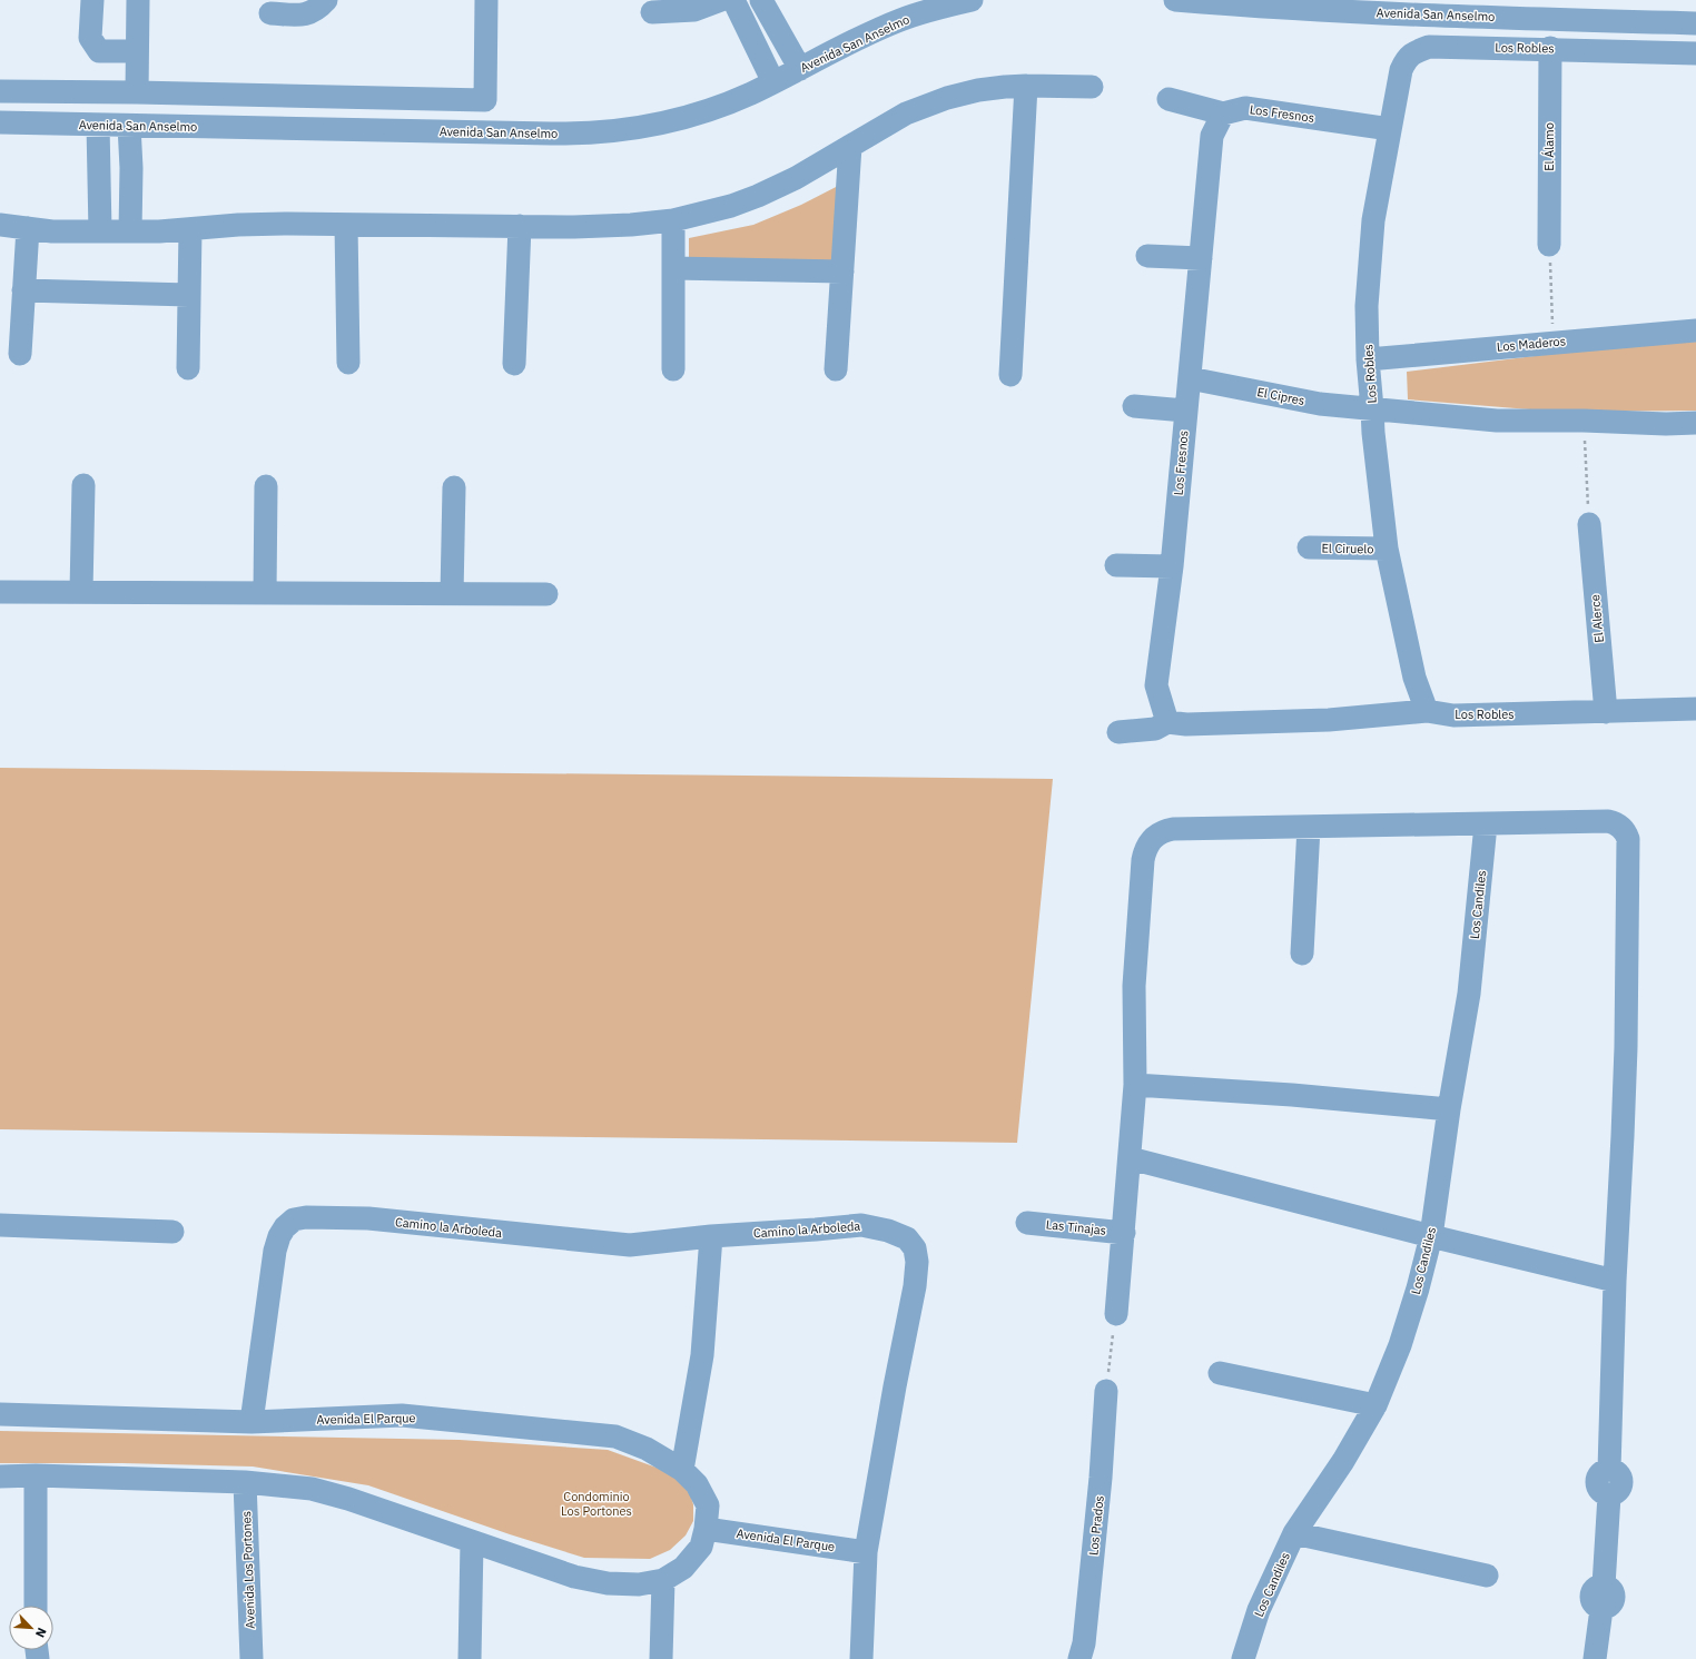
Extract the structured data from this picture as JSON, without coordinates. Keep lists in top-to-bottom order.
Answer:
{
  "streets": {
    "street": [
      "Avenida San Anselmo",
      "Los Robles",
      "Los Fresnos",
      "El Álamo",
      "Los Maderos",
      "El Cipres",
      "El Ciruelo",
      "El Alerce",
      "Los Candiles",
      "Camino la Arboleda",
      "Las Tinajas",
      "Avenida El Parque",
      "Los Prados",
      "Avenida Los Portones"
    ]
  },
  "crossings": [
    ["Los Robles", "Los Fresnos"],
    ["Los Robles", "El Álamo"],
    ["Los Robles", "Los Maderos"],
    ["Los Robles", "El Cipres"],
    ["Los Robles", "El Ciruelo"],
    ["Los Robles", "El Alerce"],
    ["Los Fresnos", "El Cipres"],
    ["Camino la Arboleda", "Avenida El Parque"],
    ["Avenida El Parque", "Avenida Los Portones"]
  ],
  "parks": ["Condominio Los Portones"],
  "north": "bottom right"
}
